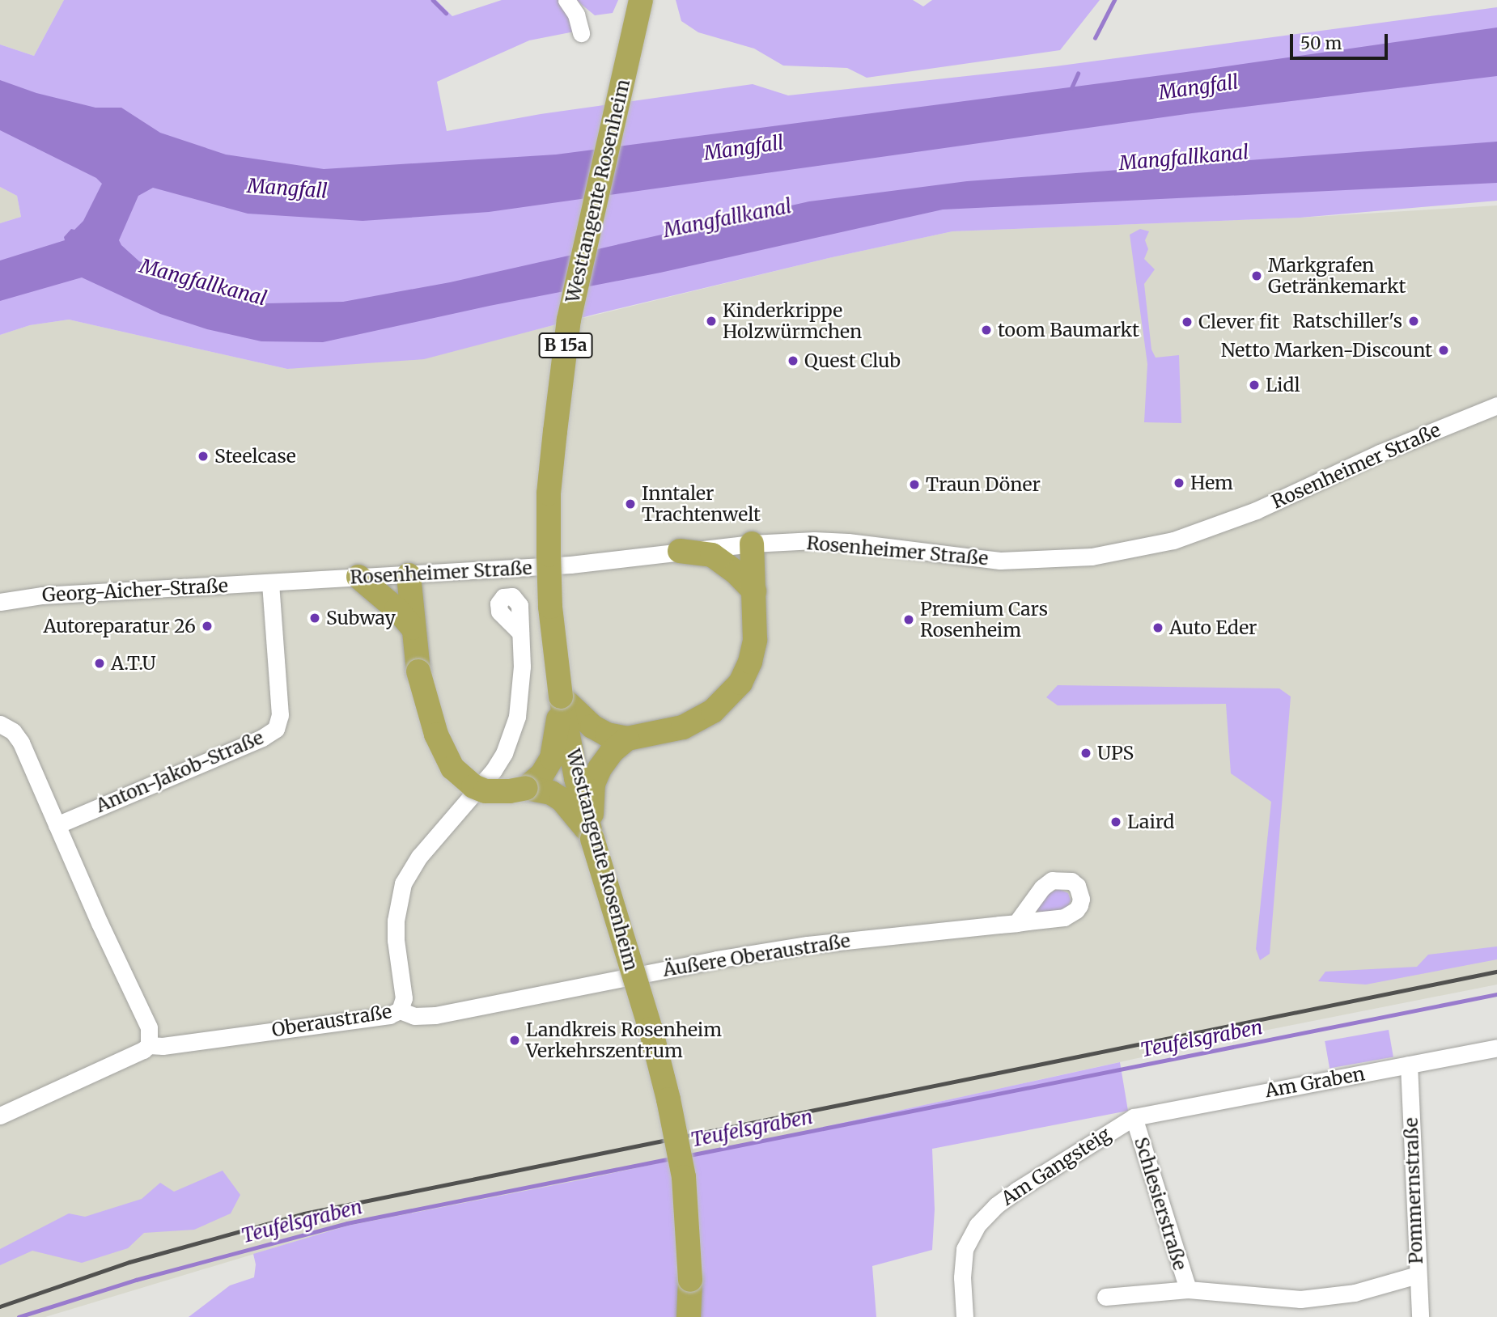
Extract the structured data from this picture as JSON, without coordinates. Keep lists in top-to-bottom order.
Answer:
{
  "streets": {
    "highway": ["Westtangente Rosenheim", "B 15a"],
    "street": [
      "Rosenheimer Straße",
      "Georg-Aicher-Straße",
      "Anton-Jakob-Straße",
      "Äußere Oberaustraße",
      "Oberaustraße",
      "Am Graben",
      "Am Gangsteig",
      "Pommernstraße",
      "Schlesierstraße"
    ]
  },
  "crossings": [
    ["Rosenheimer Straße", "Georg-Aicher-Straße"],
    ["Rosenheimer Straße", "Anton-Jakob-Straße"],
    ["Georg-Aicher-Straße", "Anton-Jakob-Straße"],
    ["Äußere Oberaustraße", "Oberaustraße"],
    ["Am Graben", "Am Gangsteig"],
    ["Am Graben", "Pommernstraße"],
    ["Am Graben", "Schlesierstraße"],
    ["Am Gangsteig", "Schlesierstraße"],
    ["Pommernstraße", "Schlesierstraße"]
  ],
  "water": ["Mangfall", "Mangfallkanal", "Teufelsgraben"],
  "places": [
    "Markgrafen Getränkemarkt",
    "Kinderkrippe Holzwürmchen",
    "Ratschiller's",
    "Clever fit",
    "toom Baumarkt",
    "Netto Marken-Discount",
    "Quest Club",
    "Lidl",
    "Steelcase",
    "Hem",
    "Traun Döner",
    "Inntaler Trachtenwelt",
    "Subway",
    "Premium Cars Rosenheim",
    "Autoreparatur 26",
    "Auto Eder",
    "A.T.U",
    "UPS",
    "Laird",
    "Landkreis Rosenheim Verkehrszentrum"
  ],
  "scale_bar": "50 m"
}
